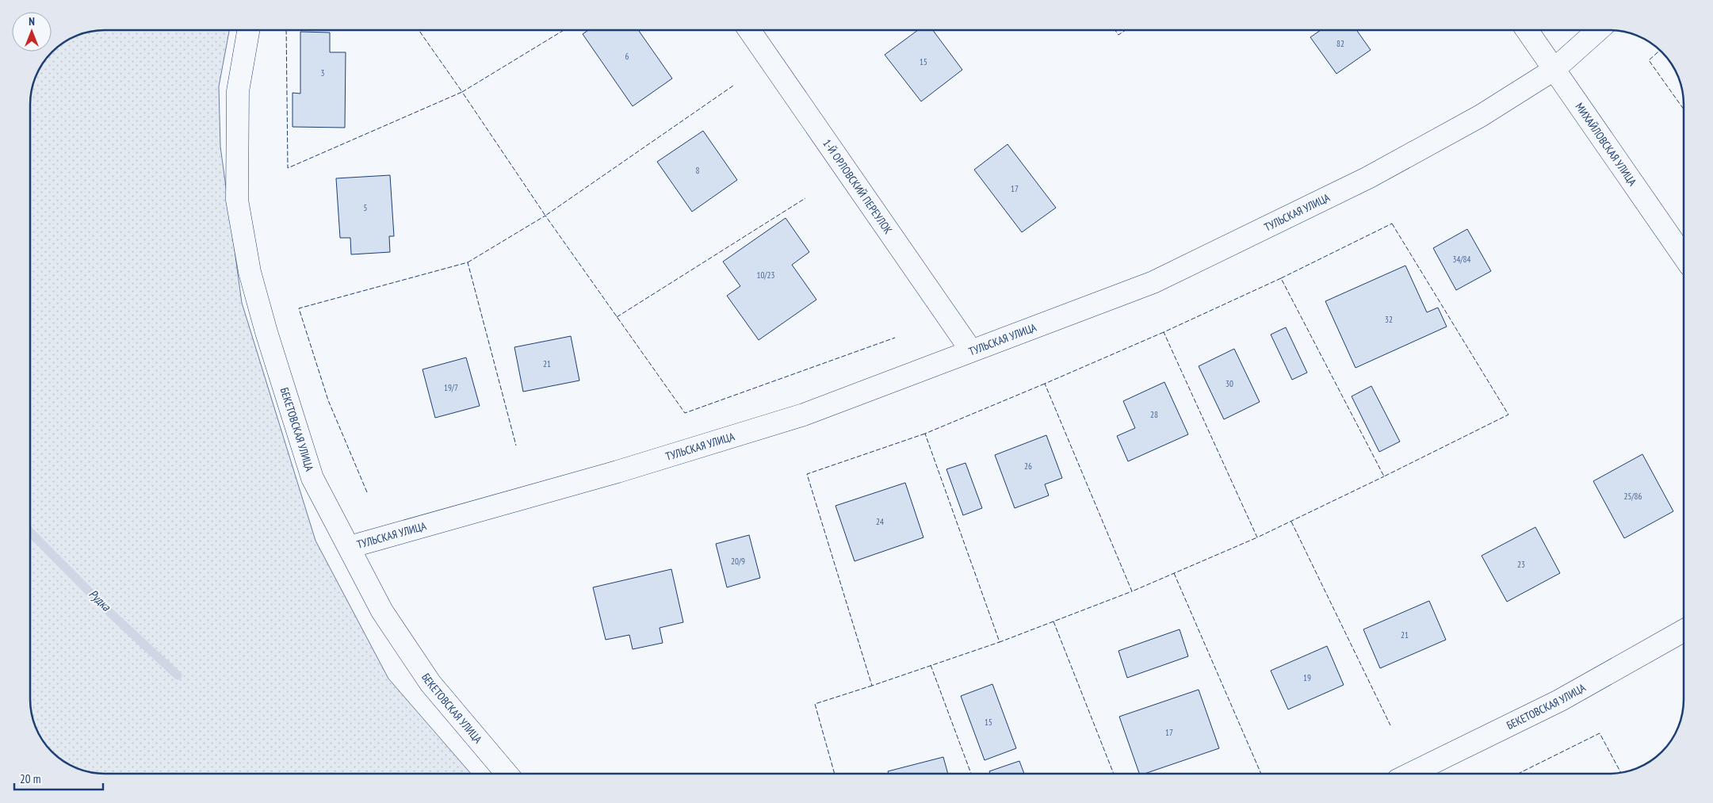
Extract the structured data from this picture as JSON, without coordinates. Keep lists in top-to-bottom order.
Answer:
{
  "streets": {
    "street": [
      "МИХАЙЛОВСКАЯ УЛИЦА",
      "1-Й ОРЛОВСКИЙ ПЕРЕУЛОК",
      "ТУЛЬСКАЯ УЛИЦА",
      "БЕКЕТОВСКАЯ УЛИЦА"
    ]
  },
  "crossings": [
    ["МИХАЙЛОВСКАЯ УЛИЦА", "ТУЛЬСКАЯ УЛИЦА"],
    ["1-Й ОРЛОВСКИЙ ПЕРЕУЛОК", "ТУЛЬСКАЯ УЛИЦА"],
    ["ТУЛЬСКАЯ УЛИЦА", "БЕКЕТОВСКАЯ УЛИЦА"]
  ],
  "water": ["Рудка"],
  "house_numbers": [
    "82",
    "6",
    "15",
    "3",
    "8",
    "17",
    "5",
    "34/84",
    "10/23",
    "32",
    "21",
    "30",
    "19/7",
    "28",
    "26",
    "25/86",
    "24",
    "20/9",
    "23",
    "21",
    "19",
    "15",
    "17"
  ],
  "scale_bar": "20 m",
  "north": "top"
}
